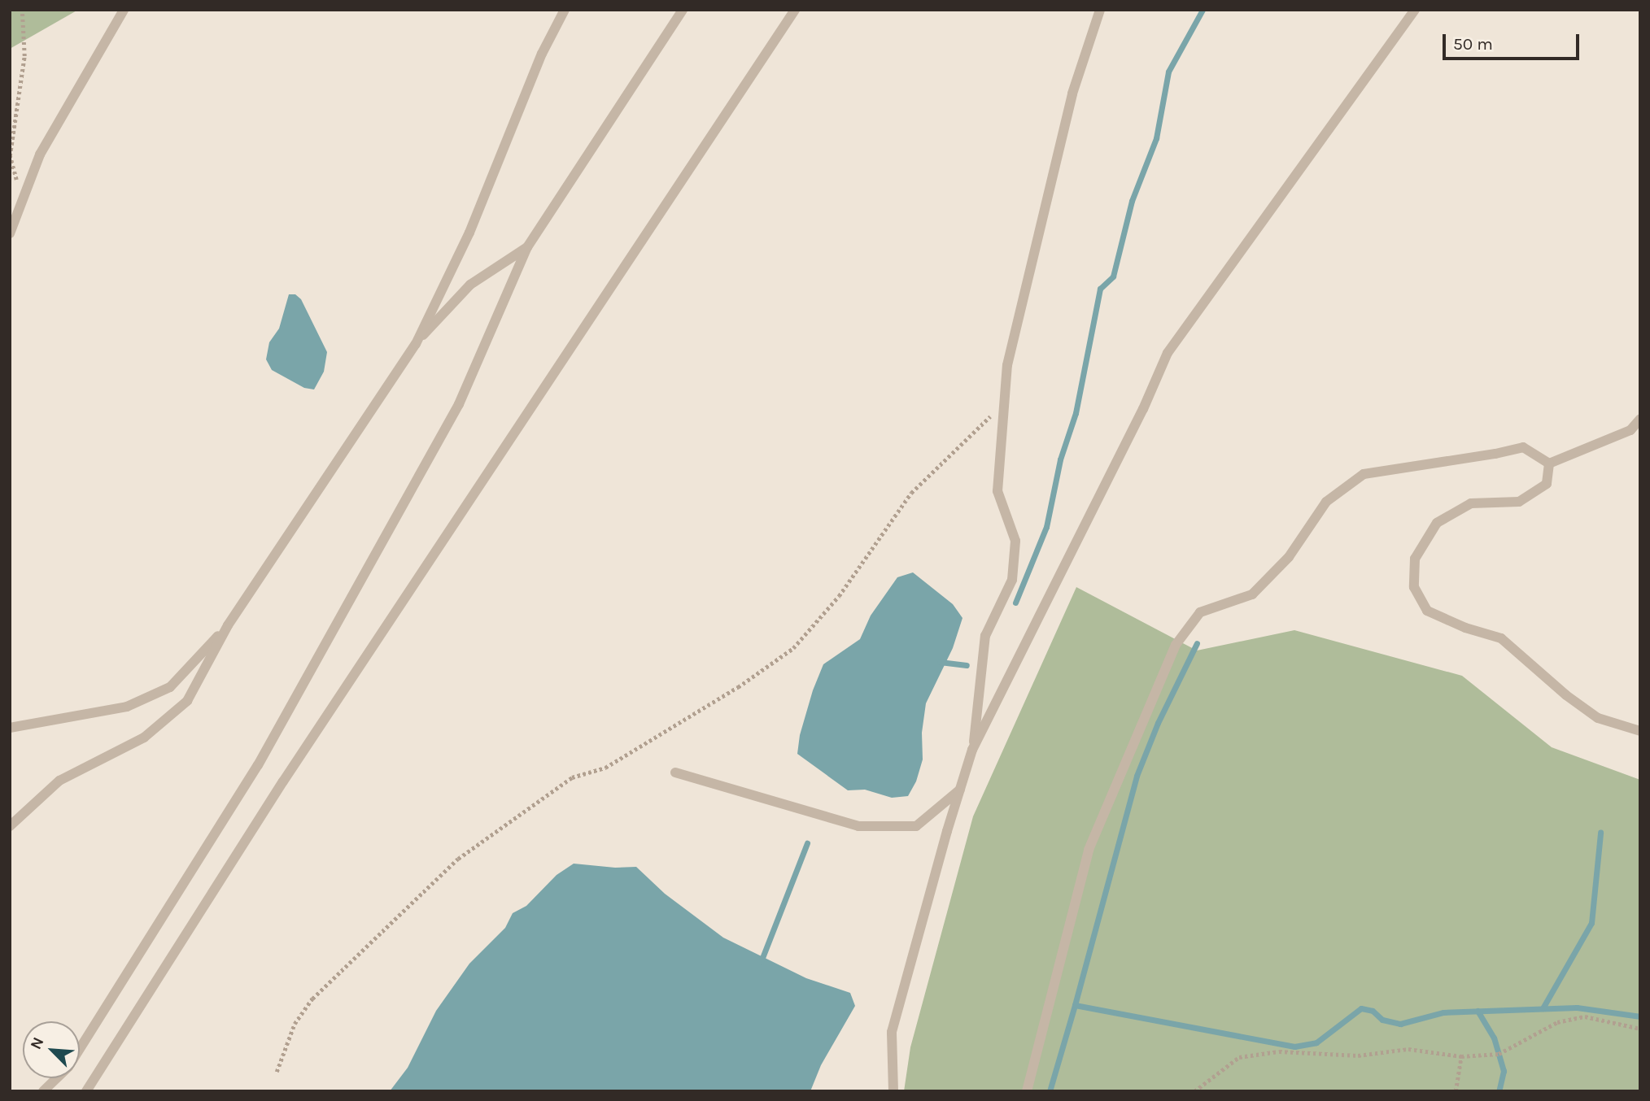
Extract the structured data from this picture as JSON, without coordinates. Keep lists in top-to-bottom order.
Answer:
{
  "scale_bar": "50 m",
  "north": "top left"
}
